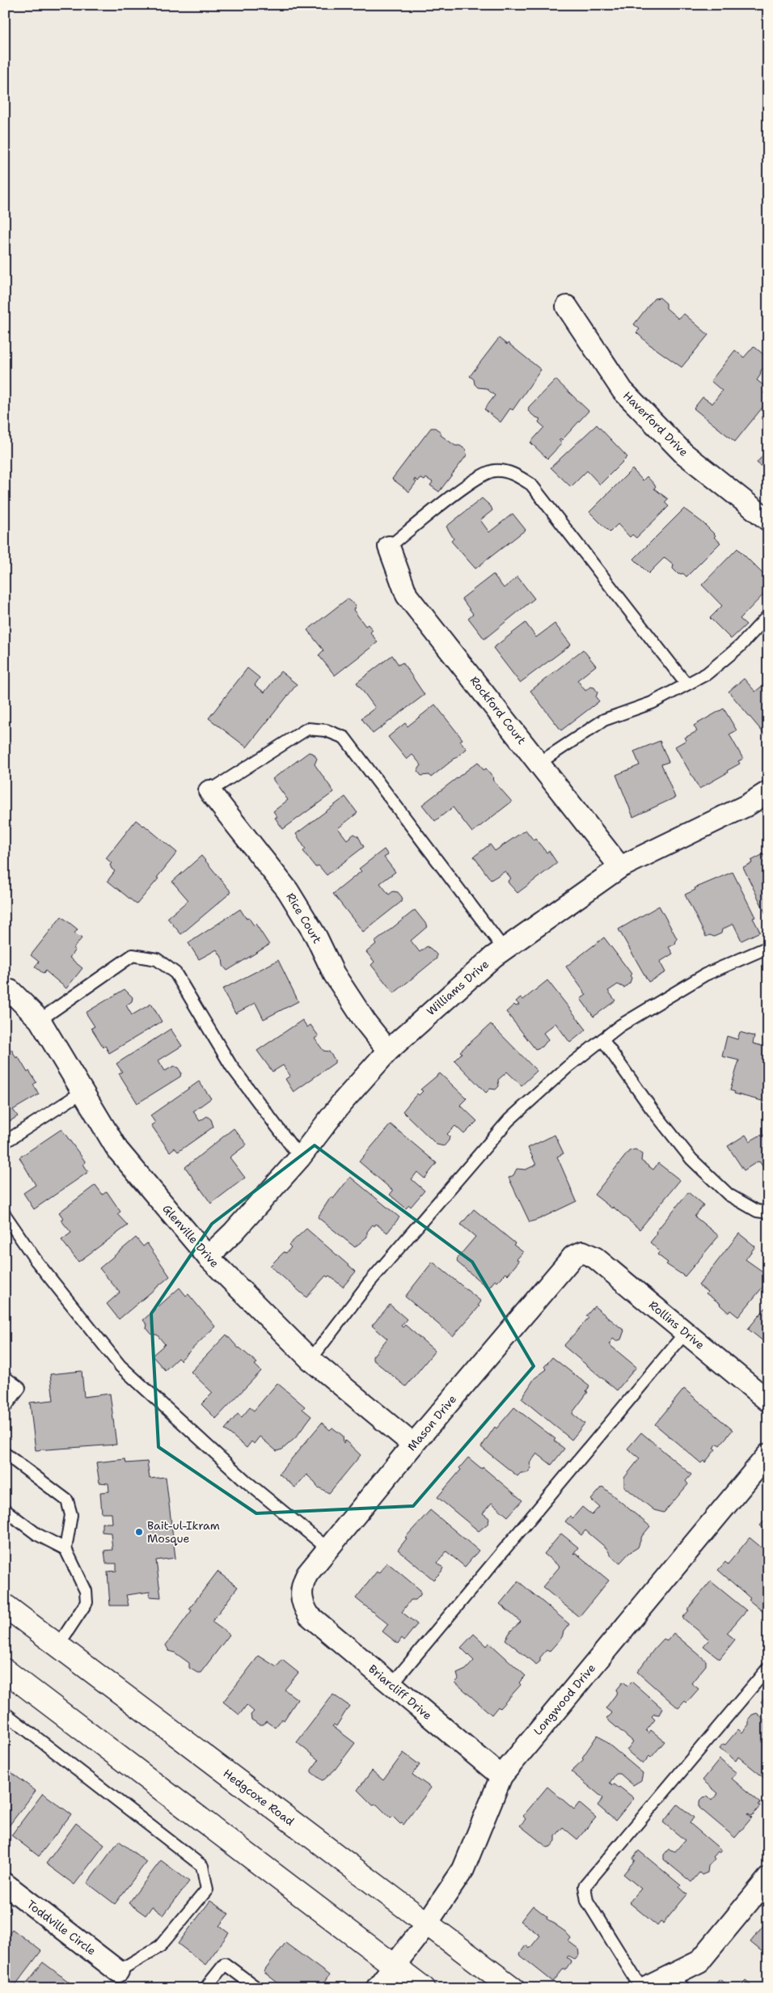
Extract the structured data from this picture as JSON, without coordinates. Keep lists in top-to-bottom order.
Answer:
{
  "streets": {
    "main road": ["Hedgcoxe Road"],
    "street": [
      "Haverford Drive",
      "Rockford Court",
      "Rice Court",
      "Williams Drive",
      "Glenville Drive",
      "Rollins Drive",
      "Mason Drive",
      "Briarcliff Drive",
      "Longwood Drive",
      "Toddville Circle"
    ]
  },
  "crossings": [
    ["Rockford Court", "Williams Drive"],
    ["Rice Court", "Williams Drive"],
    ["Williams Drive", "Glenville Drive"],
    ["Glenville Drive", "Mason Drive"],
    ["Rollins Drive", "Mason Drive"],
    ["Mason Drive", "Briarcliff Drive"],
    ["Briarcliff Drive", "Longwood Drive"],
    ["Longwood Drive", "Hedgcoxe Road"]
  ],
  "places": ["Bait-ul-Ikram Mosque"]
}
